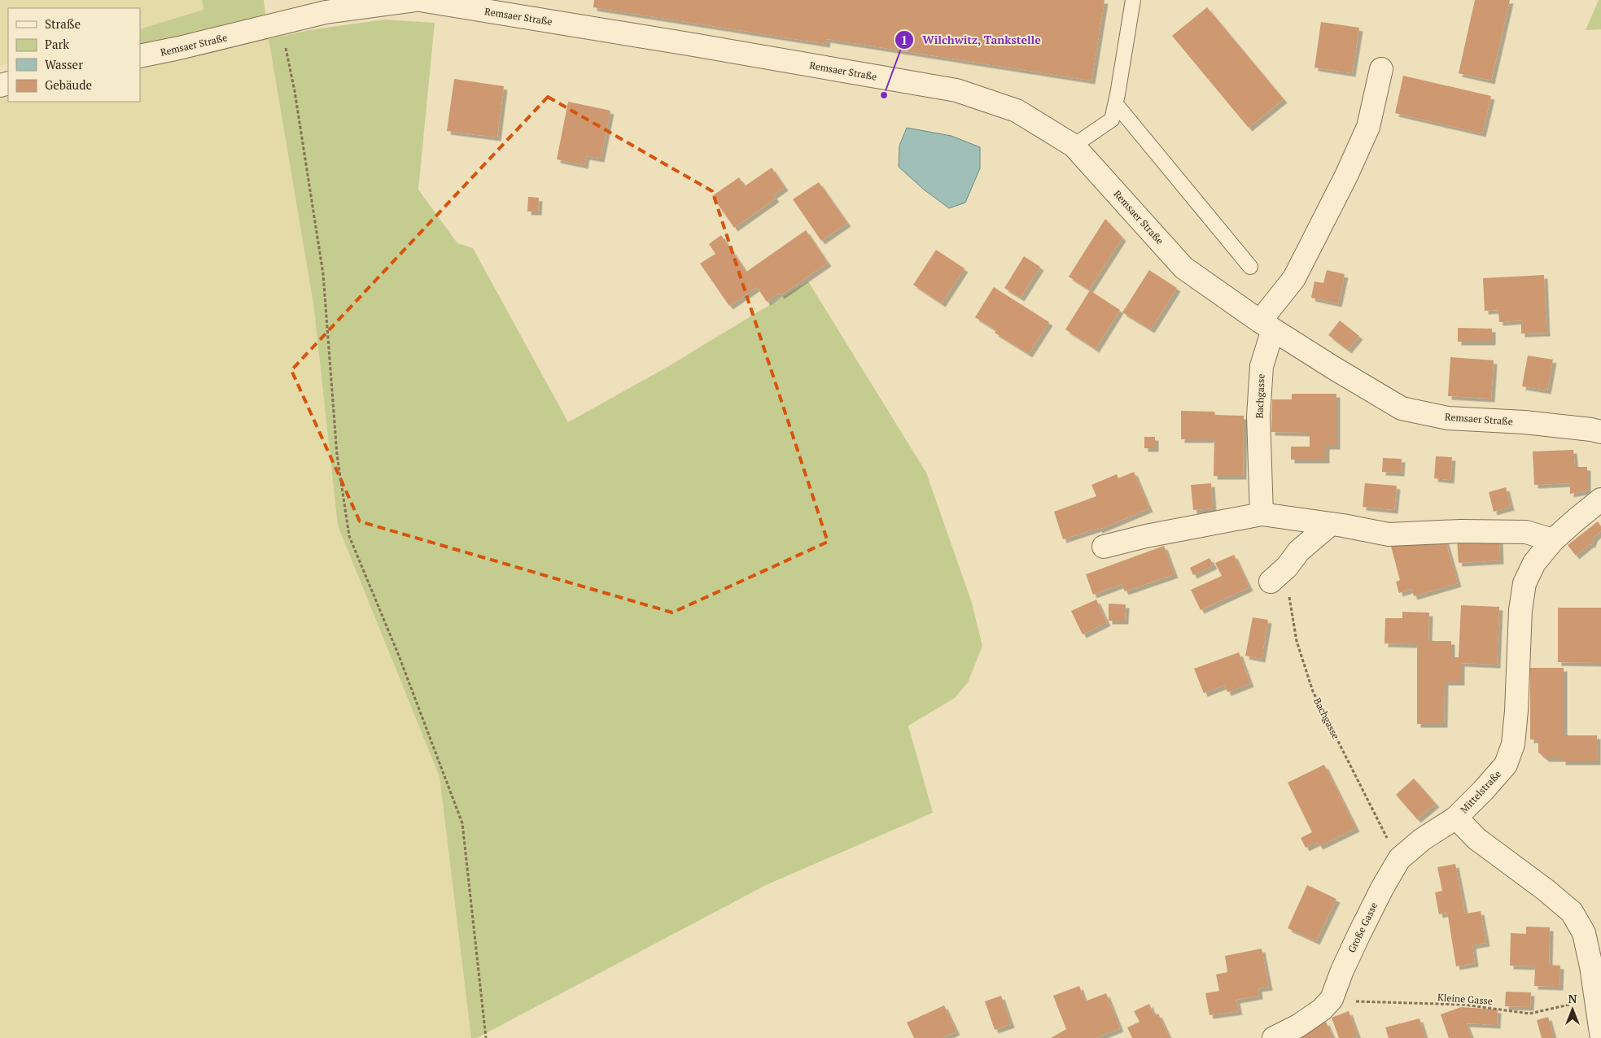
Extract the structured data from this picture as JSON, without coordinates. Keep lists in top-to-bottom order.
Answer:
{
  "streets": {
    "street": [
      "Remsaer Straße",
      "Bachgasse",
      "Mittelstraße",
      "Große Gasse"
    ],
    "path": ["Kleine Gasse"]
  },
  "crossings": [
    ["Remsaer Straße", "Bachgasse"],
    ["Bachgasse", "Große Gasse"],
    ["Mittelstraße", "Große Gasse"],
    ["Mittelstraße", "Kleine Gasse"],
    ["Große Gasse", "Kleine Gasse"]
  ],
  "places": ["Wilchwitz, Tankstelle"],
  "legend": [
    "Straße",
    "Park",
    "Wasser",
    "Gebäude"
  ],
  "north": "top"
}
